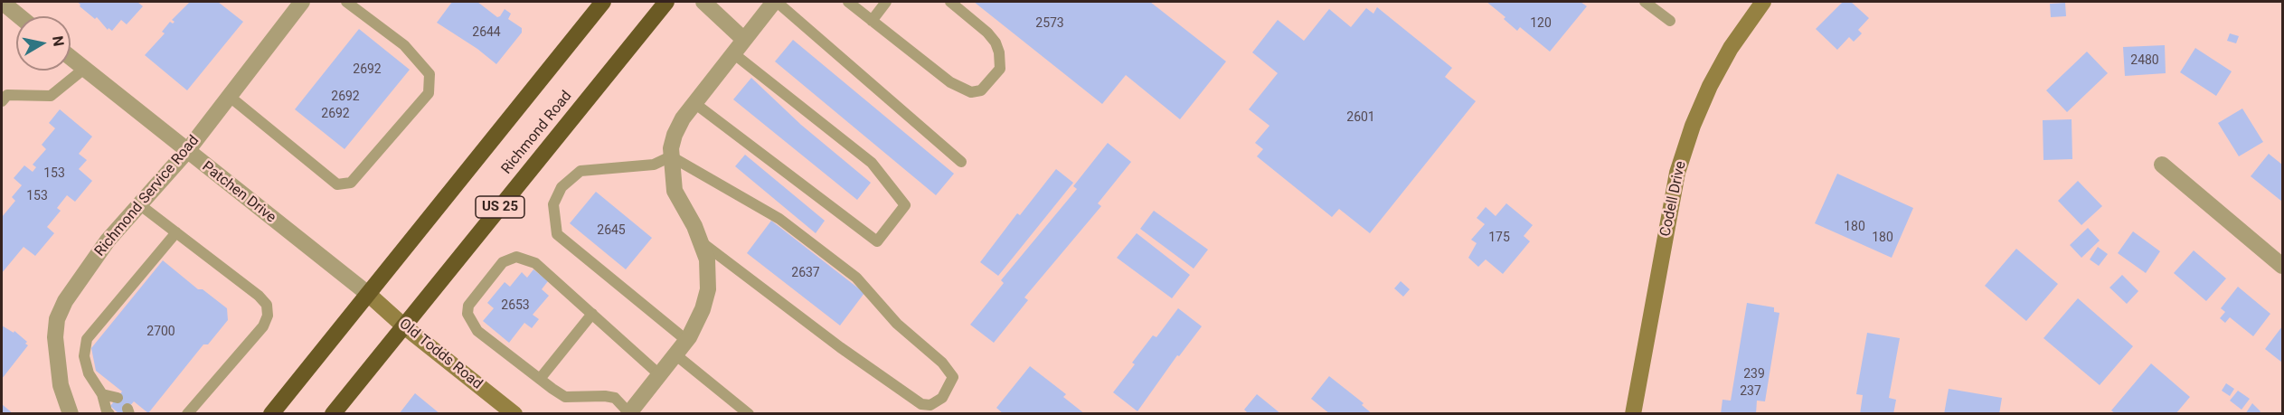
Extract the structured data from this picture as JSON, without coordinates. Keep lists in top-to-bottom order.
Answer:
{
  "streets": {
    "highway": ["Richmond Road", "US 25"],
    "street": [
      "Patchen Drive",
      "Richmond Service Road",
      "Codell Drive",
      "Old Todds Road"
    ]
  },
  "crossings": [
    ["Richmond Road", "Patchen Drive"],
    ["Richmond Road", "Old Todds Road"],
    ["Patchen Drive", "Richmond Service Road"],
    ["Patchen Drive", "Old Todds Road"]
  ],
  "house_numbers": [
    "2573",
    "120",
    "2644",
    "2480",
    "2692",
    "2692",
    "2692",
    "2601",
    "153",
    "153",
    "180",
    "2645",
    "175",
    "180",
    "2637",
    "2653",
    "2700",
    "239",
    "237"
  ],
  "north": "right"
}
